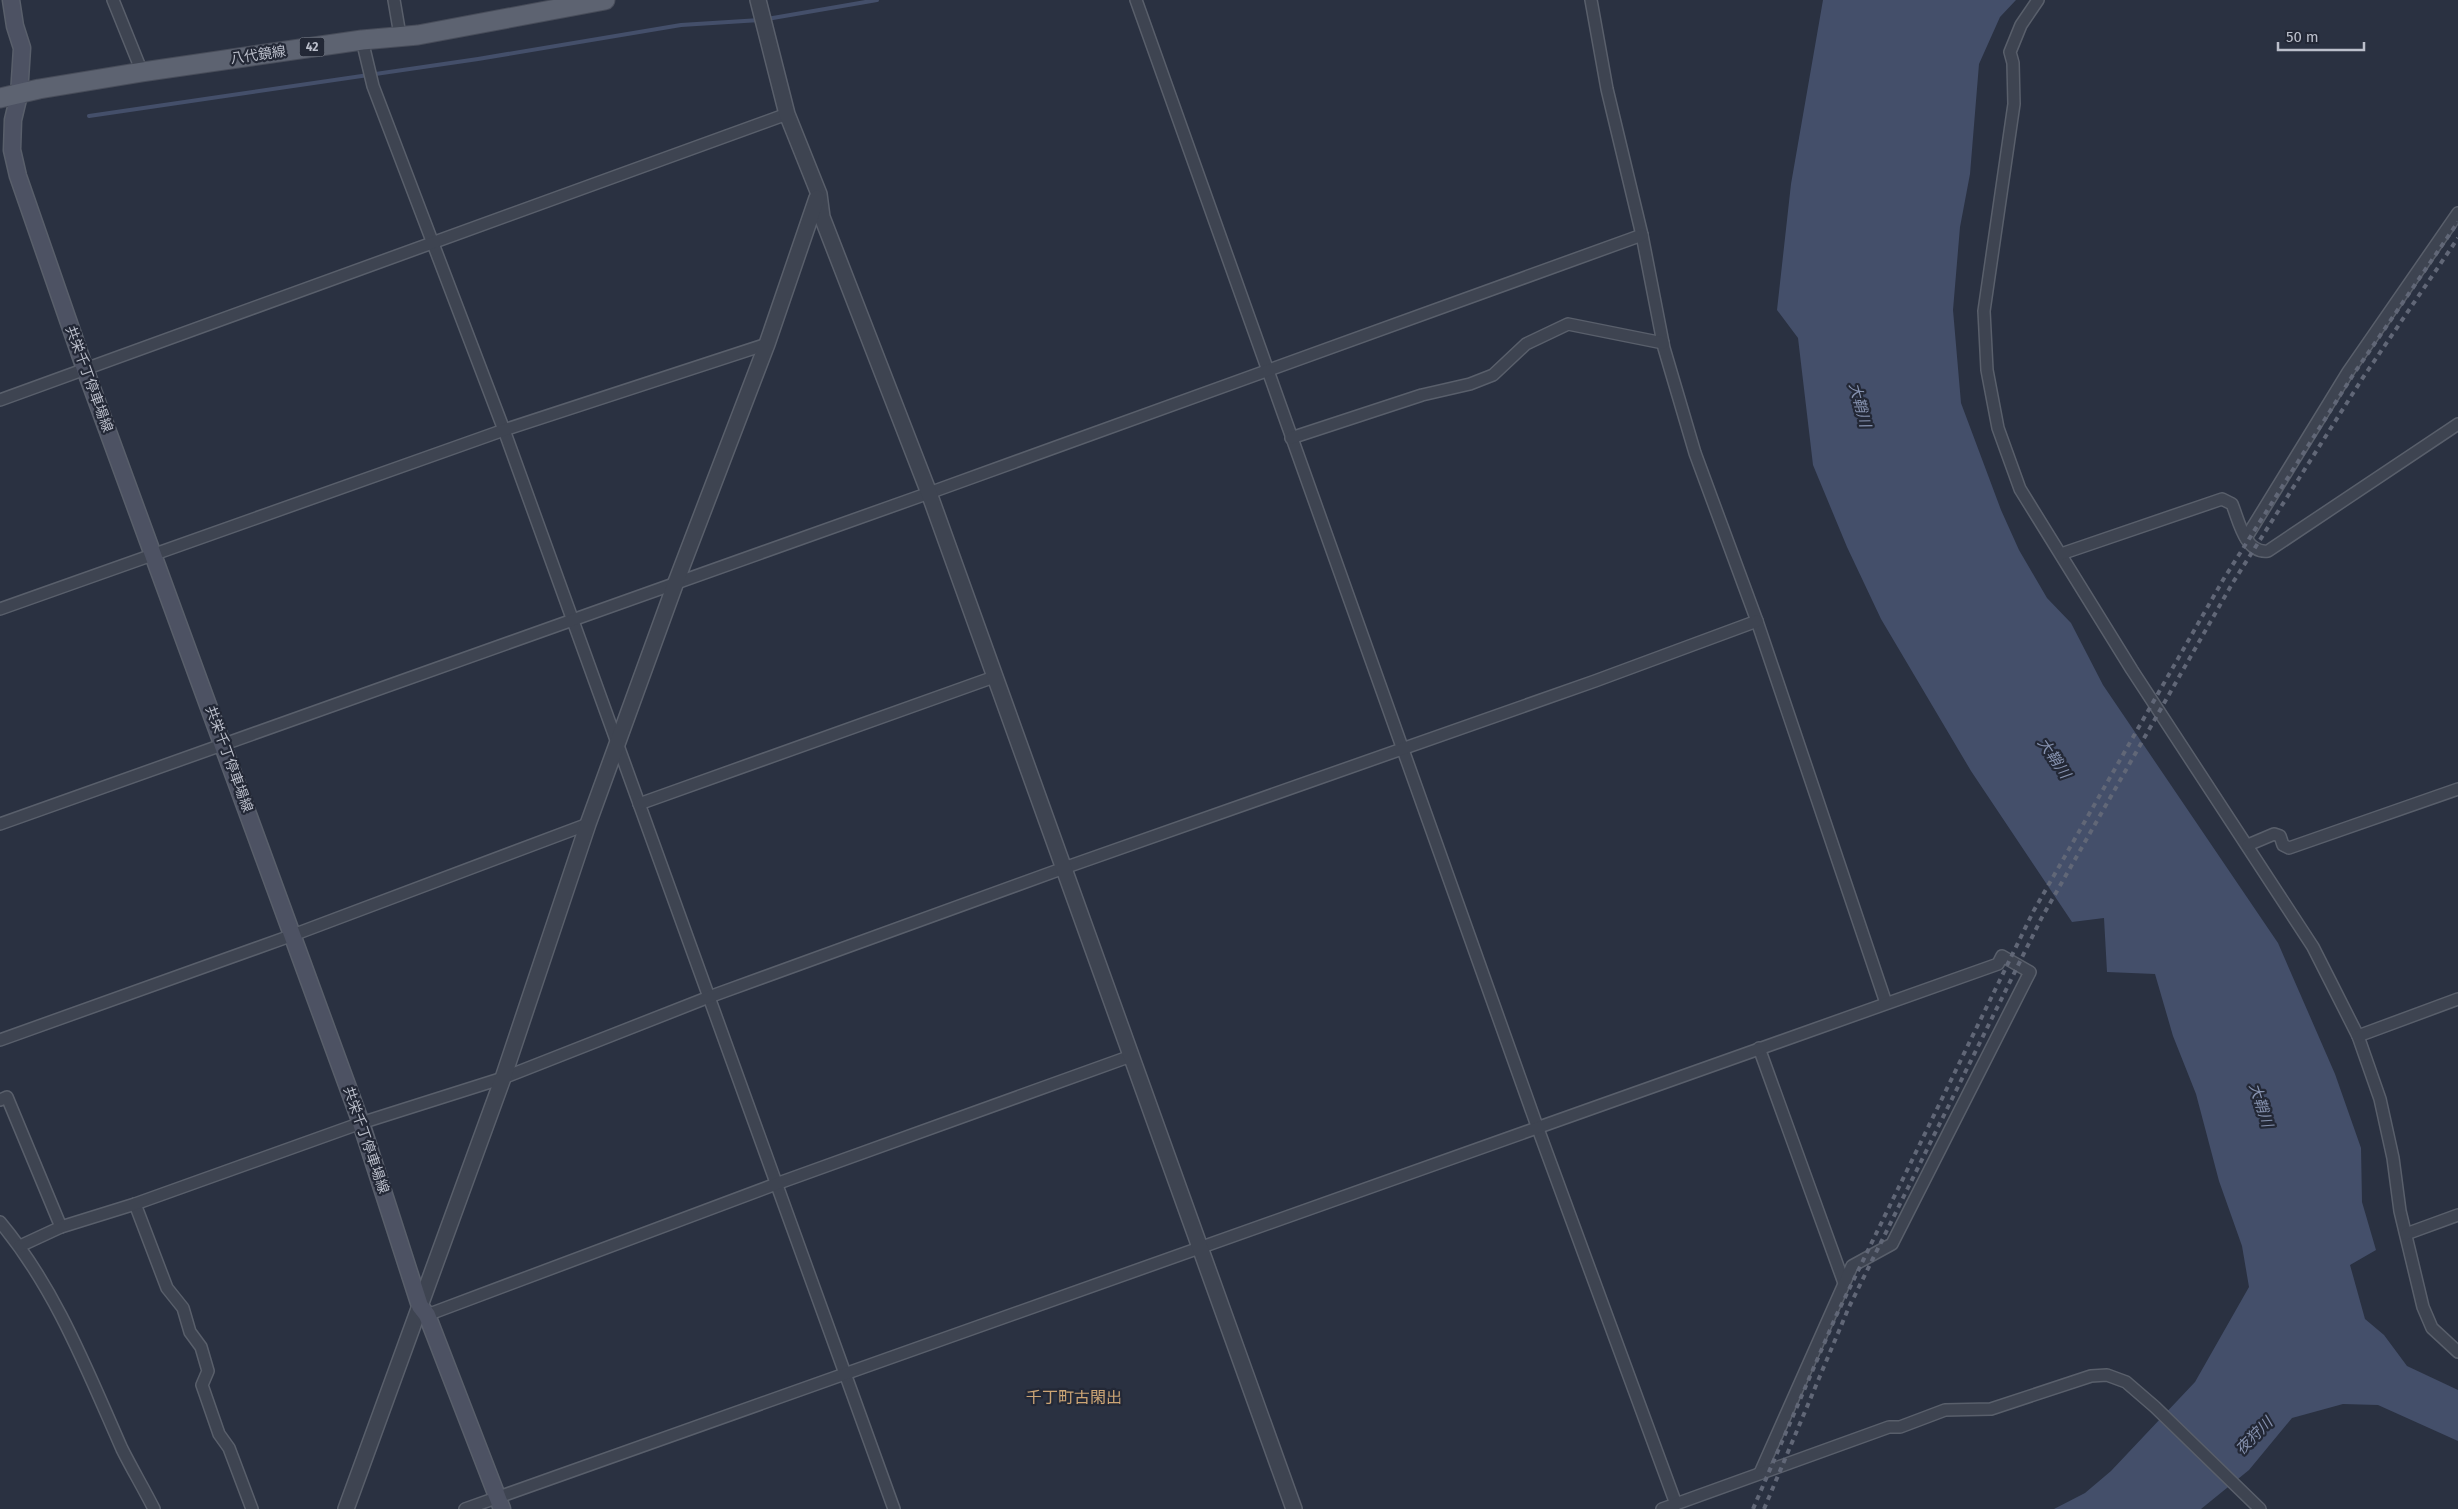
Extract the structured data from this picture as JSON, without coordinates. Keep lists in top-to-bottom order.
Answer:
{
  "streets": {
    "main road": ["42", "八代鏡線", "共栄千丁停車場線"]
  },
  "crossings": [
    ["八代鏡線", "共栄千丁停車場線"]
  ],
  "districts": ["千丁町古閑出"],
  "water": ["大鞘川", "夜狩川"],
  "scale_bar": "50 m"
}
